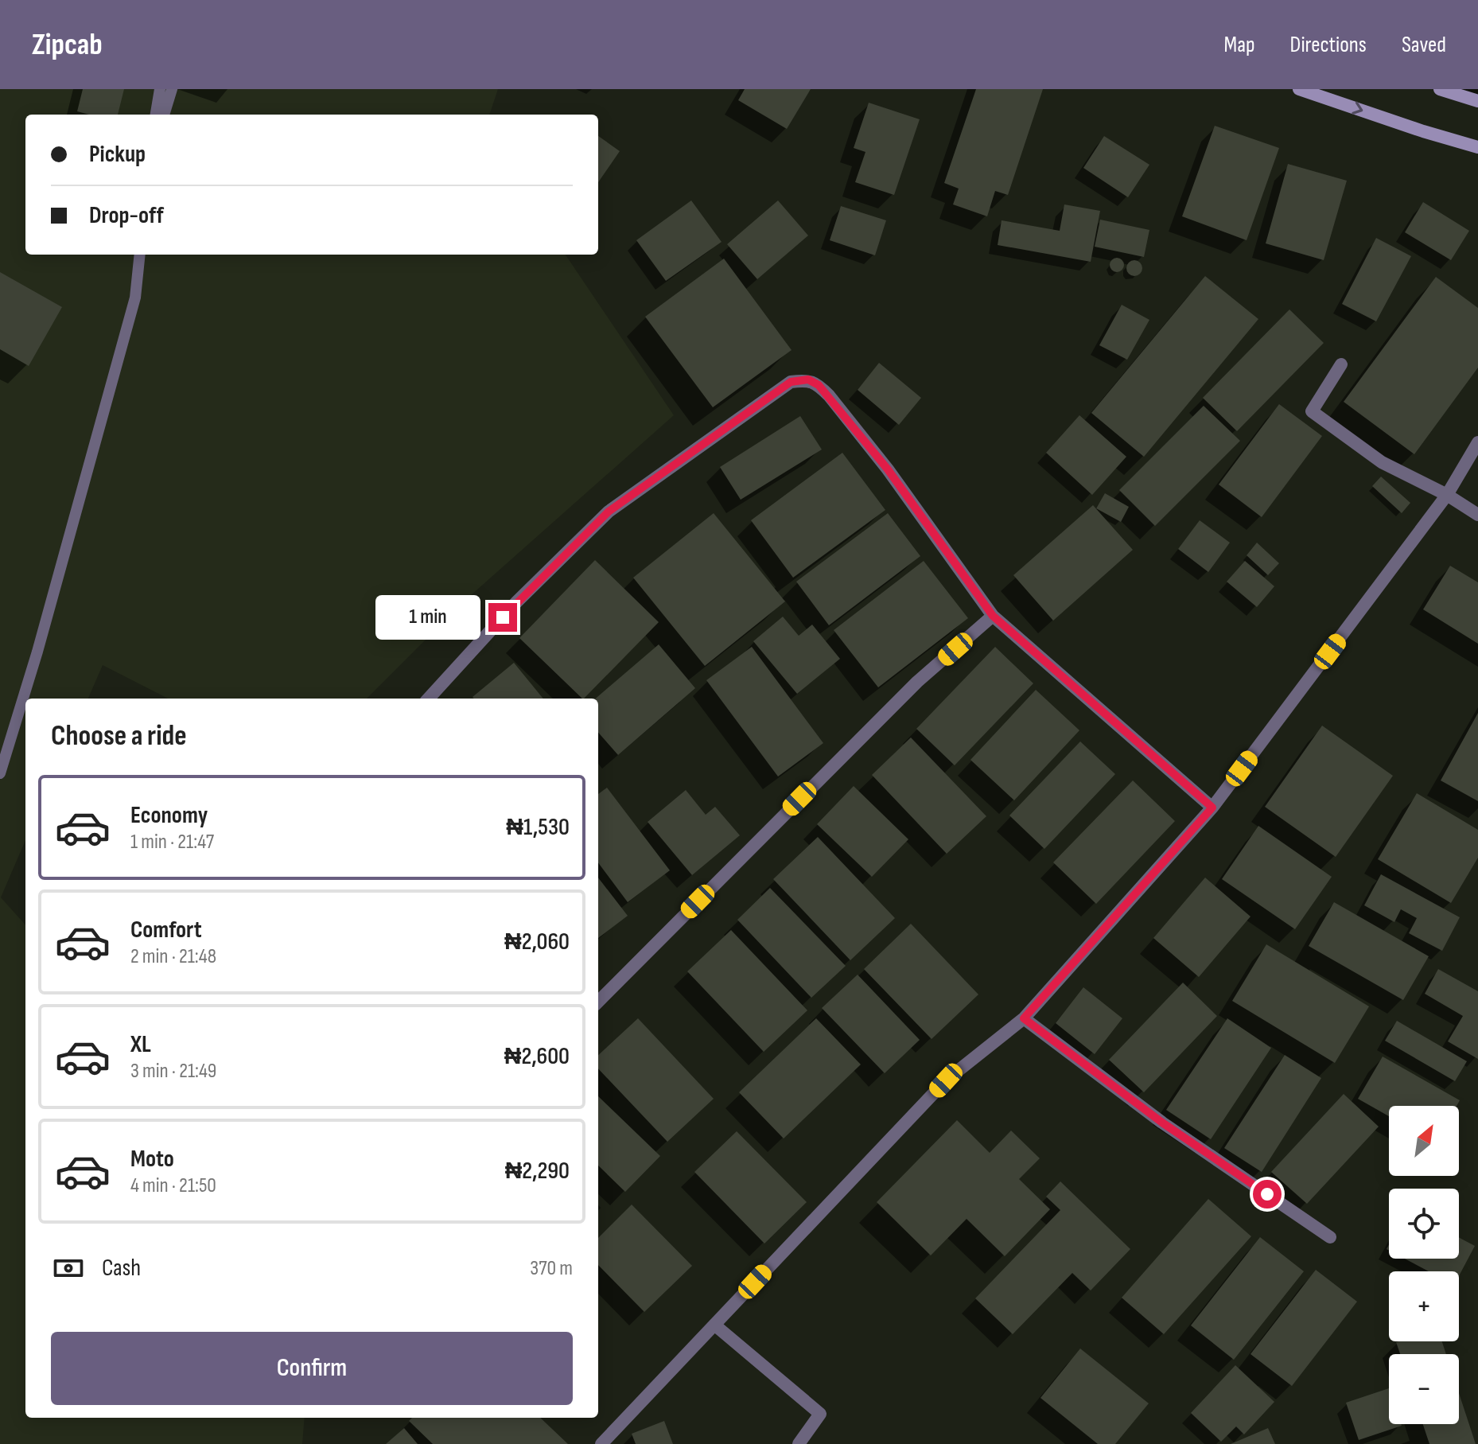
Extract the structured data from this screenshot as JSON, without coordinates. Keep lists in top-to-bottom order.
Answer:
{
  "north": "top right",
  "page": {
    "header": "Zipcab",
    "nav": ["Map", "Directions", "Saved"],
    "banner": ["Pickup", "Drop-off"],
    "bubble": "1 min",
    "heading": "Choose a ride",
    "list": [
      {
        "name": "Economy",
        "note": "1 min · 21:47",
        "value": "₦1,530"
      },
      {
        "name": "Comfort",
        "note": "2 min · 21:48",
        "value": "₦2,060"
      },
      {
        "name": "XL",
        "note": "3 min · 21:49",
        "value": "₦2,600"
      },
      {
        "name": "Moto",
        "note": "4 min · 21:50",
        "value": "₦2,290"
      }
    ],
    "map_buttons": ["+", "−"],
    "pay": ["Cash", "370 m"],
    "buttons": "Confirm"
  }
}
